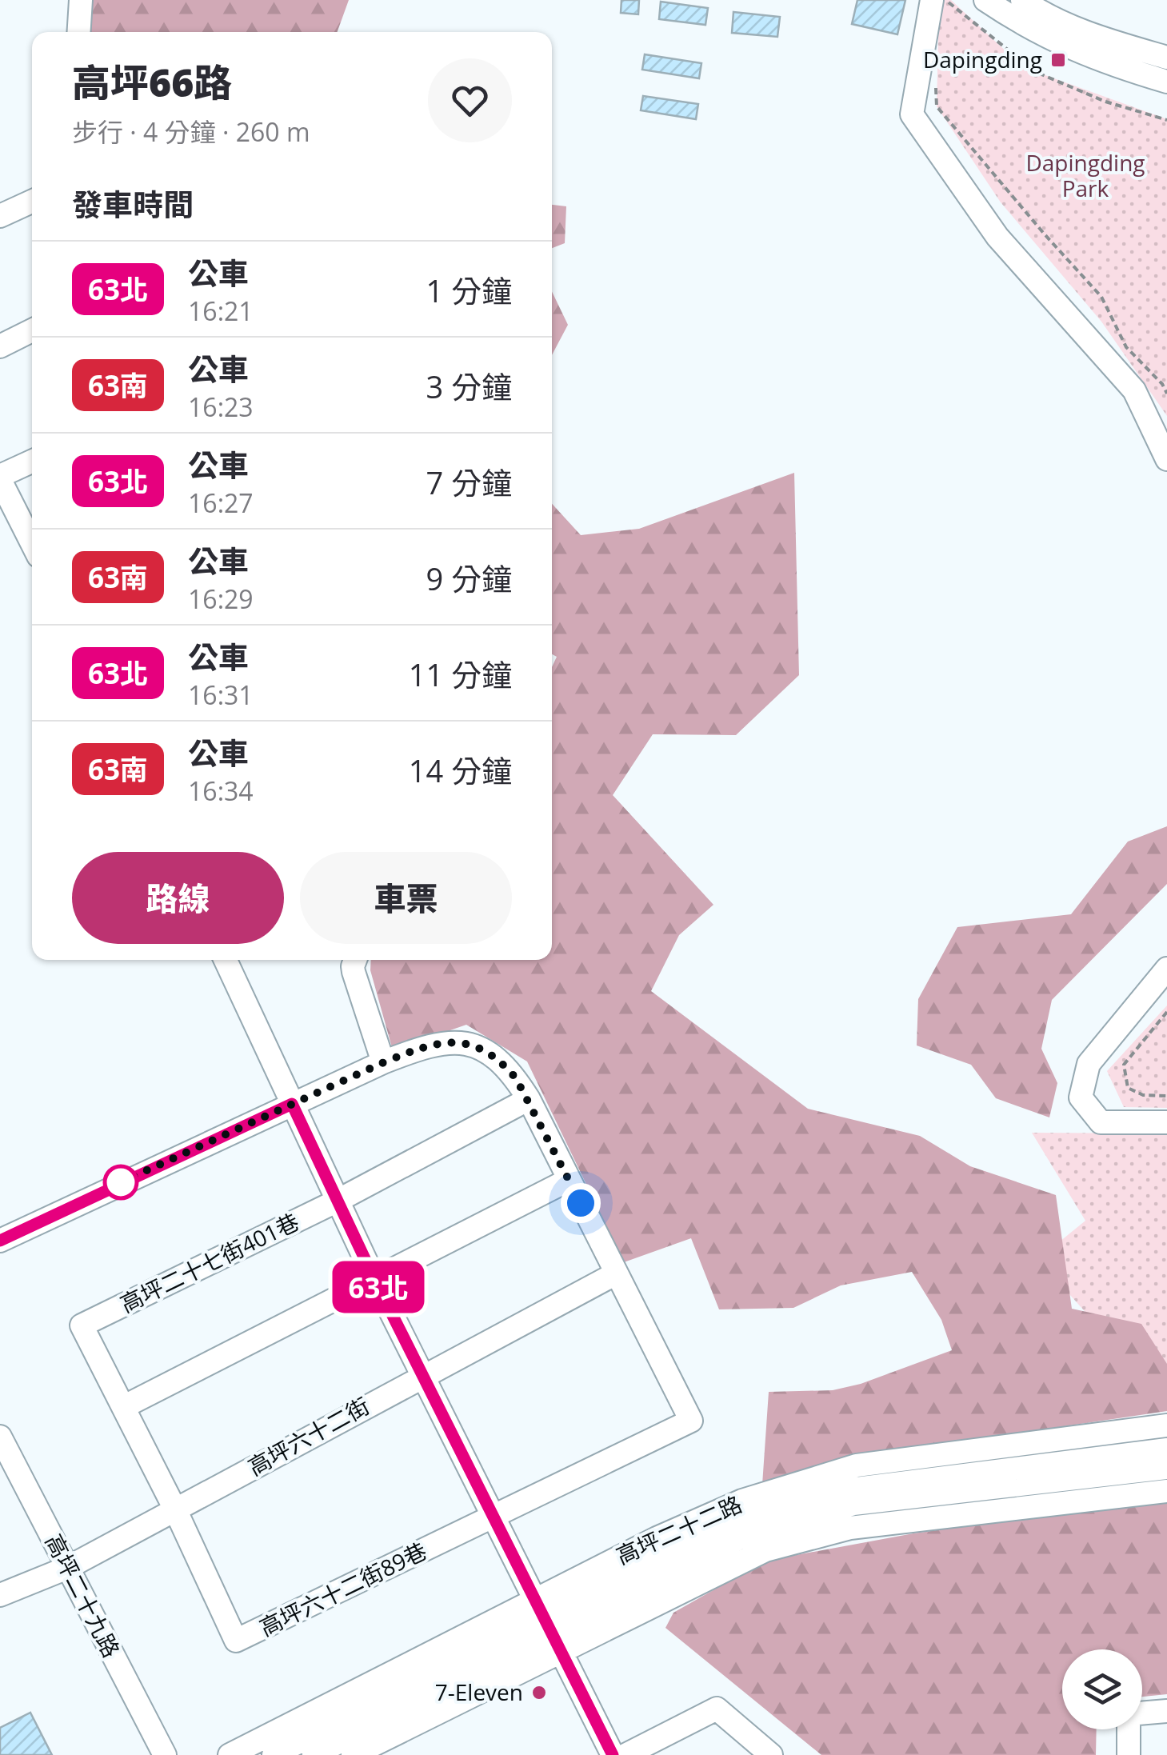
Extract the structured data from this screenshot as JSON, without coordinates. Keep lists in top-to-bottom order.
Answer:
{
  "streets": {
    "street": [
      "高坪二十七街401巷",
      "高坪六十二街",
      "高坪二十二路",
      "高坪六十二街89巷",
      "高坪二十九路"
    ]
  },
  "crossings": [
    ["高坪六十二街", "高坪六十二街89巷"],
    ["高坪六十二街", "高坪二十九路"]
  ],
  "parks": ["Dapingding Park"],
  "places": {
    "transit": ["Dapingding"],
    "other": ["7-Eleven"]
  },
  "lines": ["bus line 63北"],
  "page": {
    "on_map": "63北",
    "heading": [
      ["高坪66路", "步行 · 4 分鐘 · 260 m"],
      "發車時間"
    ],
    "list": [
      {
        "mark": "63北",
        "name": "公車",
        "note": "16:21",
        "value": "1 分鐘"
      },
      {
        "mark": "63南",
        "name": "公車",
        "note": "16:23",
        "value": "3 分鐘"
      },
      {
        "mark": "63北",
        "name": "公車",
        "note": "16:27",
        "value": "7 分鐘"
      },
      {
        "mark": "63南",
        "name": "公車",
        "note": "16:29",
        "value": "9 分鐘"
      },
      {
        "mark": "63北",
        "name": "公車",
        "note": "16:31",
        "value": "11 分鐘"
      },
      {
        "mark": "63南",
        "name": "公車",
        "note": "16:34",
        "value": "14 分鐘"
      }
    ],
    "buttons": ["路線", "車票"]
  }
}
